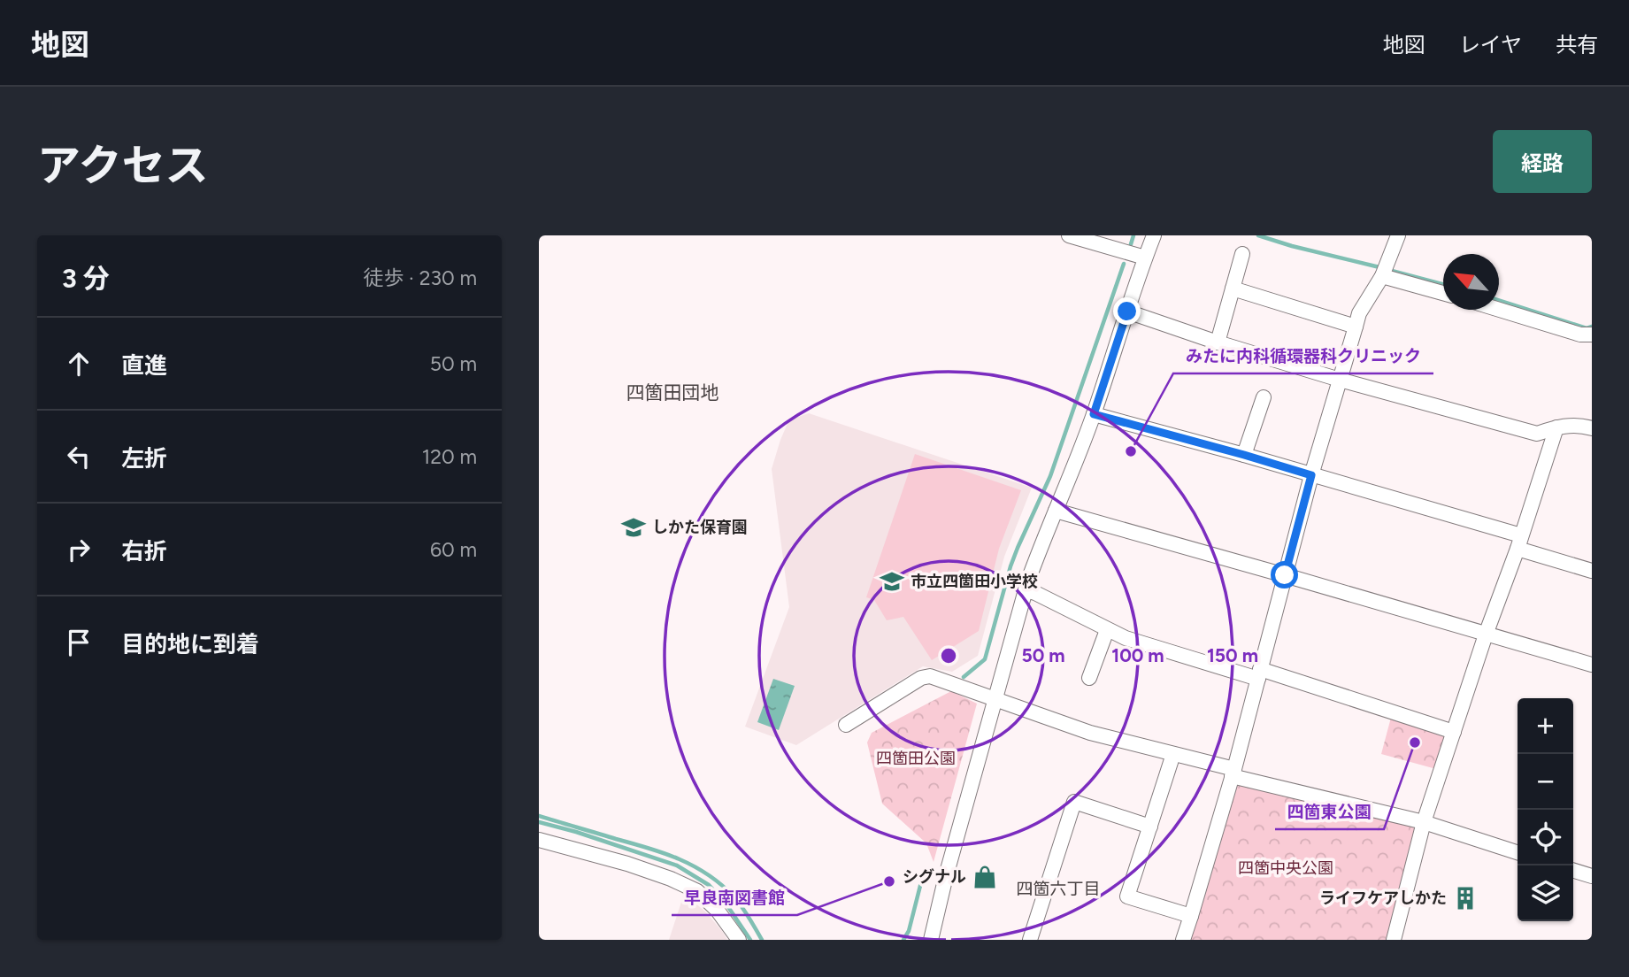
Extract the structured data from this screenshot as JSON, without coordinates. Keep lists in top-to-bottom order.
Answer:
{
  "districts": ["四箇田団地", "四箇六丁目"],
  "parks": ["四箇田公園", "四箇中央公園"],
  "places": {
    "other": ["みたに内科循環器科クリニック", "四箇東公園", "早良南図書館"],
    "school or university": ["しかた保育園", "市立四箇田小学校"],
    "shop": ["シグナル"],
    "building": ["ライフケアしかた"]
  },
  "north": "top left",
  "page": {
    "header": "地図",
    "nav": ["地図", "レイヤ", "共有"],
    "title": "アクセス",
    "buttons": "経路",
    "heading": ["3 分", "徒歩 · 230 m"],
    "list": [
      ["直進", "50 m"],
      ["左折", "120 m"],
      ["右折", "60 m"],
      "目的地に到着"
    ],
    "map_buttons": ["+", "−"]
  },
  "rings": ["50 m", "100 m", "150 m"]
}
